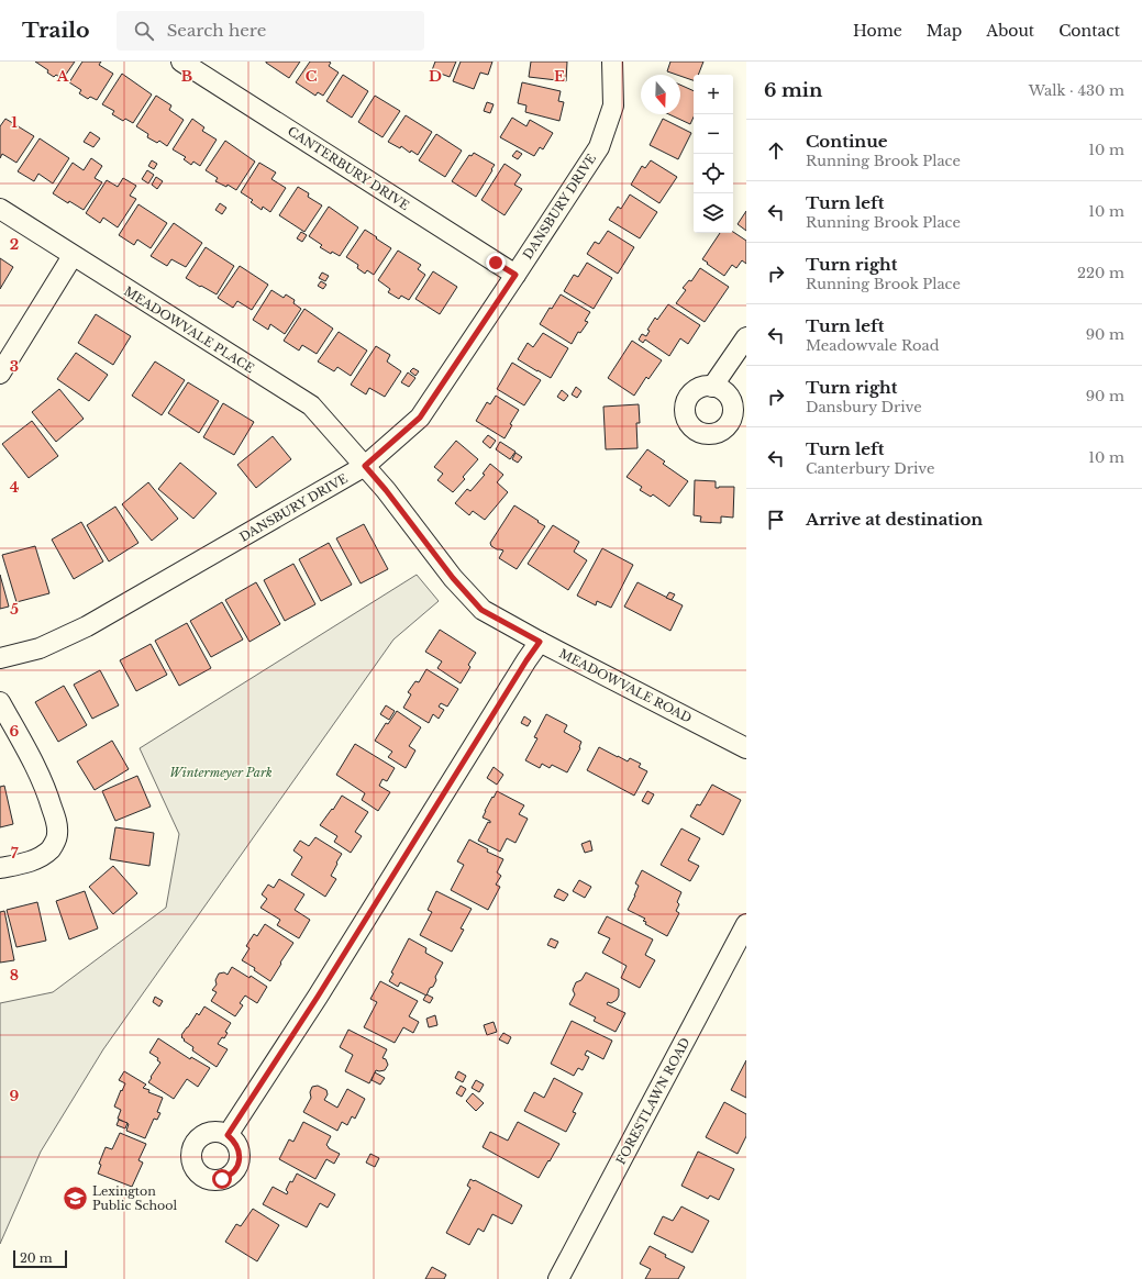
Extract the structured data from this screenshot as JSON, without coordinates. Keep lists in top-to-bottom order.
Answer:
{
  "streets": {
    "street": [
      "CANTERBURY DRIVE",
      "DANSBURY DRIVE",
      "MEADOWVALE PLACE",
      "MEADOWVALE ROAD",
      "FORESTLAWN ROAD"
    ]
  },
  "crossings": [
    ["CANTERBURY DRIVE", "DANSBURY DRIVE"],
    ["DANSBURY DRIVE", "MEADOWVALE PLACE"],
    ["DANSBURY DRIVE", "MEADOWVALE ROAD"],
    ["MEADOWVALE PLACE", "MEADOWVALE ROAD"]
  ],
  "parks": ["Wintermeyer Park"],
  "places": {
    "school or university": ["Lexington Public School"]
  },
  "scale_bar": "20 m",
  "north": "bottom",
  "page": {
    "header": "Trailo",
    "search": "Search here",
    "nav": [
      "Home",
      "Map",
      "About",
      "Contact"
    ],
    "heading": ["6 min", "Walk · 430 m"],
    "map_buttons": ["+", "−"],
    "list": [
      ["Continue", "Running Brook Place", "10 m"],
      ["Turn left", "Running Brook Place", "10 m"],
      ["Turn right", "Running Brook Place", "220 m"],
      ["Turn left", "Meadowvale Road", "90 m"],
      ["Turn right", "Dansbury Drive", "90 m"],
      ["Turn left", "Canterbury Drive", "10 m"],
      "Arrive at destination"
    ],
    "scale": "20 m"
  },
  "grid": {
    "columns": [
      "A",
      "B",
      "C",
      "D",
      "E"
    ],
    "rows": [
      "1",
      "2",
      "3",
      "4",
      "5",
      "6",
      "7",
      "8",
      "9"
    ]
  }
}
